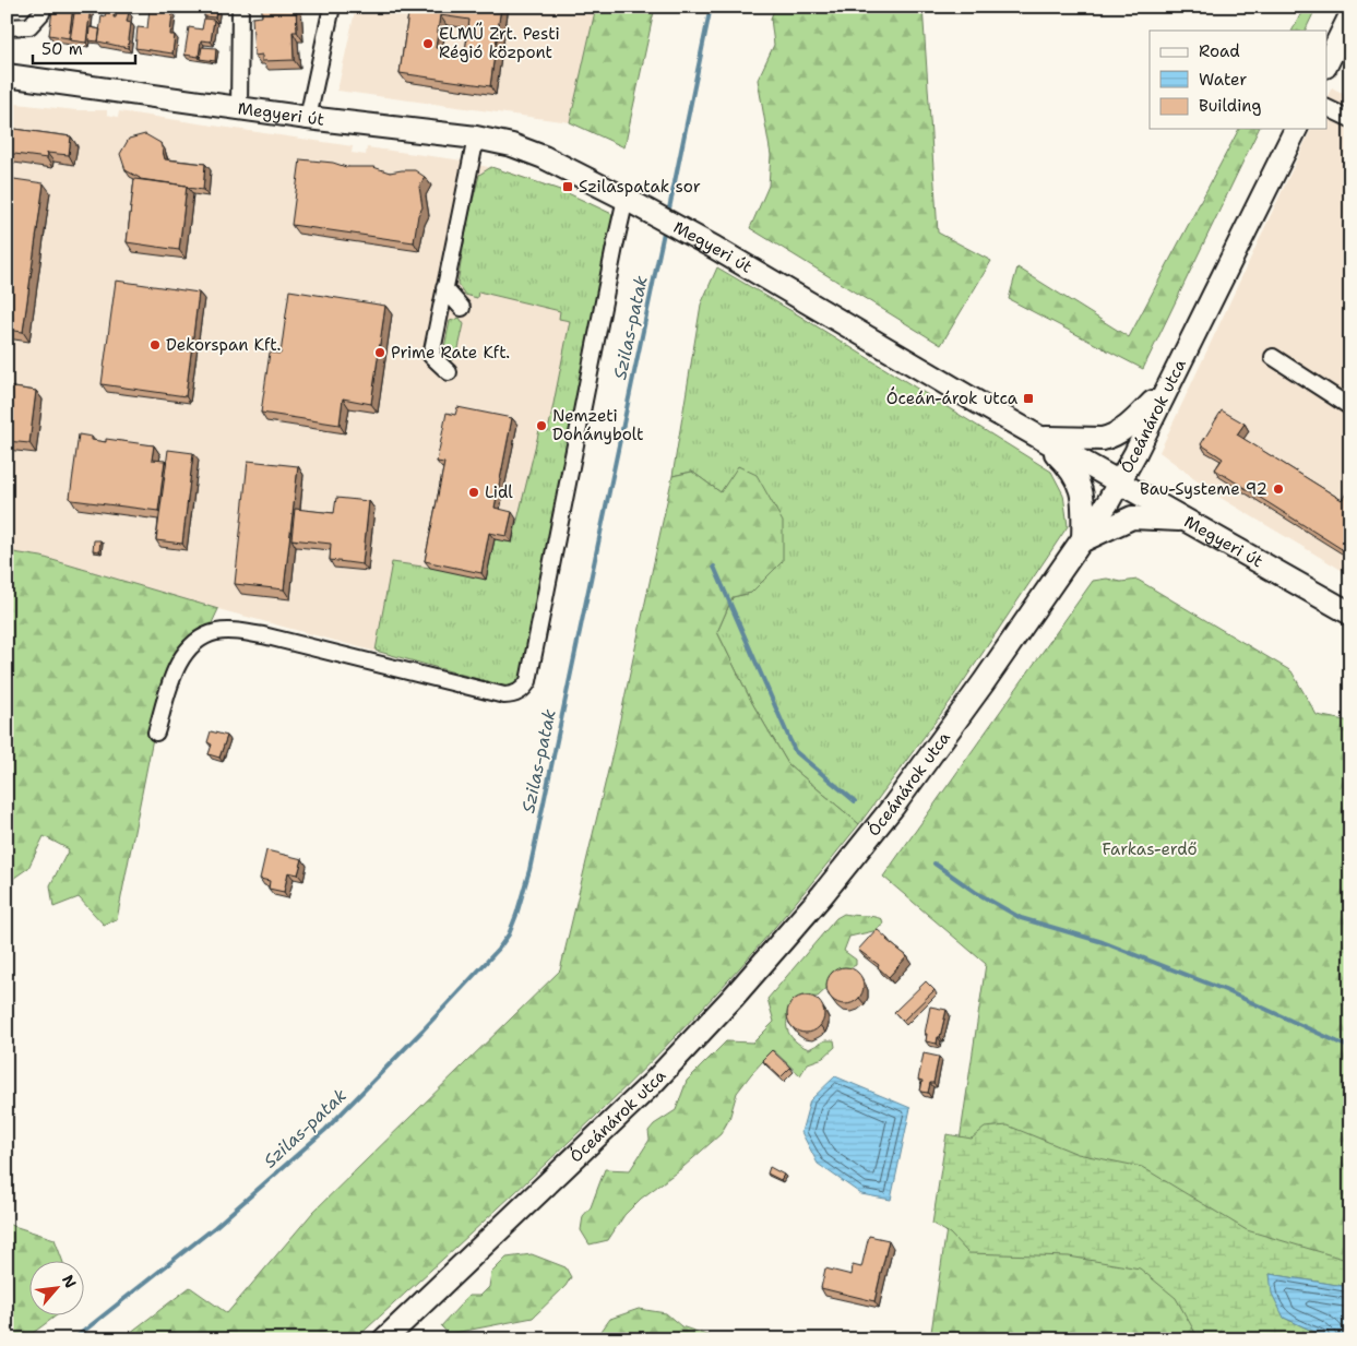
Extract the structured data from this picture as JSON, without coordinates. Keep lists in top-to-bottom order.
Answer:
{
  "streets": {
    "main road": ["Megyeri út", "Óceánárok utca"]
  },
  "crossings": [
    ["Megyeri út", "Óceánárok utca"]
  ],
  "water": ["Szilas-patak"],
  "parks": ["Farkas-erdő"],
  "places": {
    "other": [
      "ELMŰ Zrt. Pesti Régió központ",
      "Dekorspan Kft.",
      "Prime Rate Kft.",
      "Nemzeti Dohánybolt",
      "Bau-Systeme 92",
      "Lidl"
    ],
    "transit": ["Szilaspatak sor", "Óceán-árok utca"]
  },
  "legend": ["Road", "Water", "Building"],
  "scale_bar": "50 m",
  "north": "top right"
}
